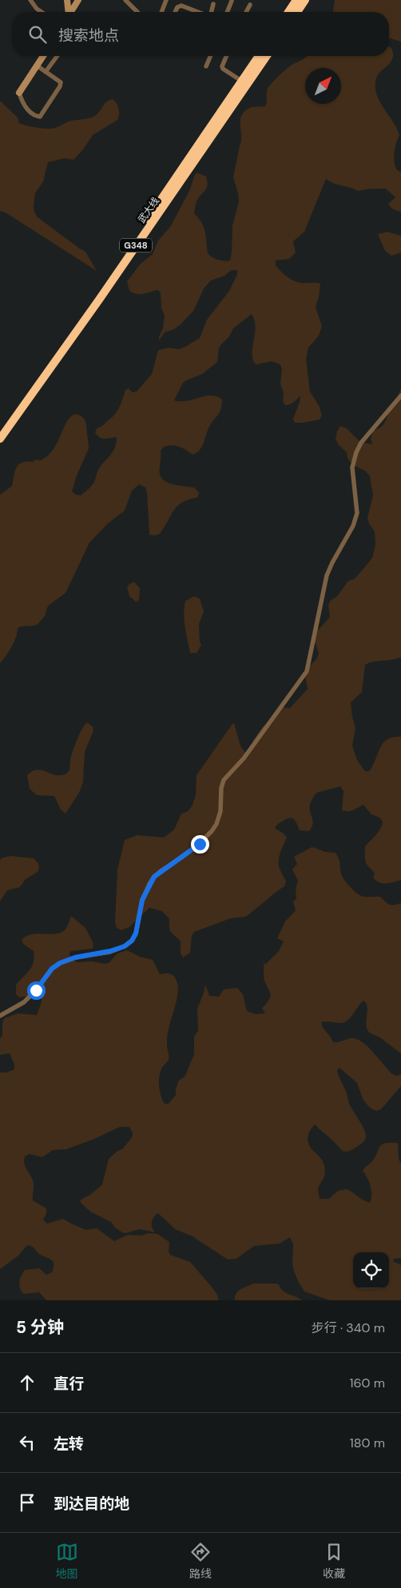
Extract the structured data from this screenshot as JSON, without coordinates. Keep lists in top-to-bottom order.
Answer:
{
  "streets": {
    "highway": ["武大线", "G348"]
  },
  "north": "top right",
  "page": {
    "search": "搜索地点",
    "heading": ["5 分钟", "步行 · 340 m"],
    "list": [
      ["直行", "160 m"],
      ["左转", "180 m"],
      "到达目的地"
    ],
    "nav": ["地图", "路线", "收藏"]
  }
}
